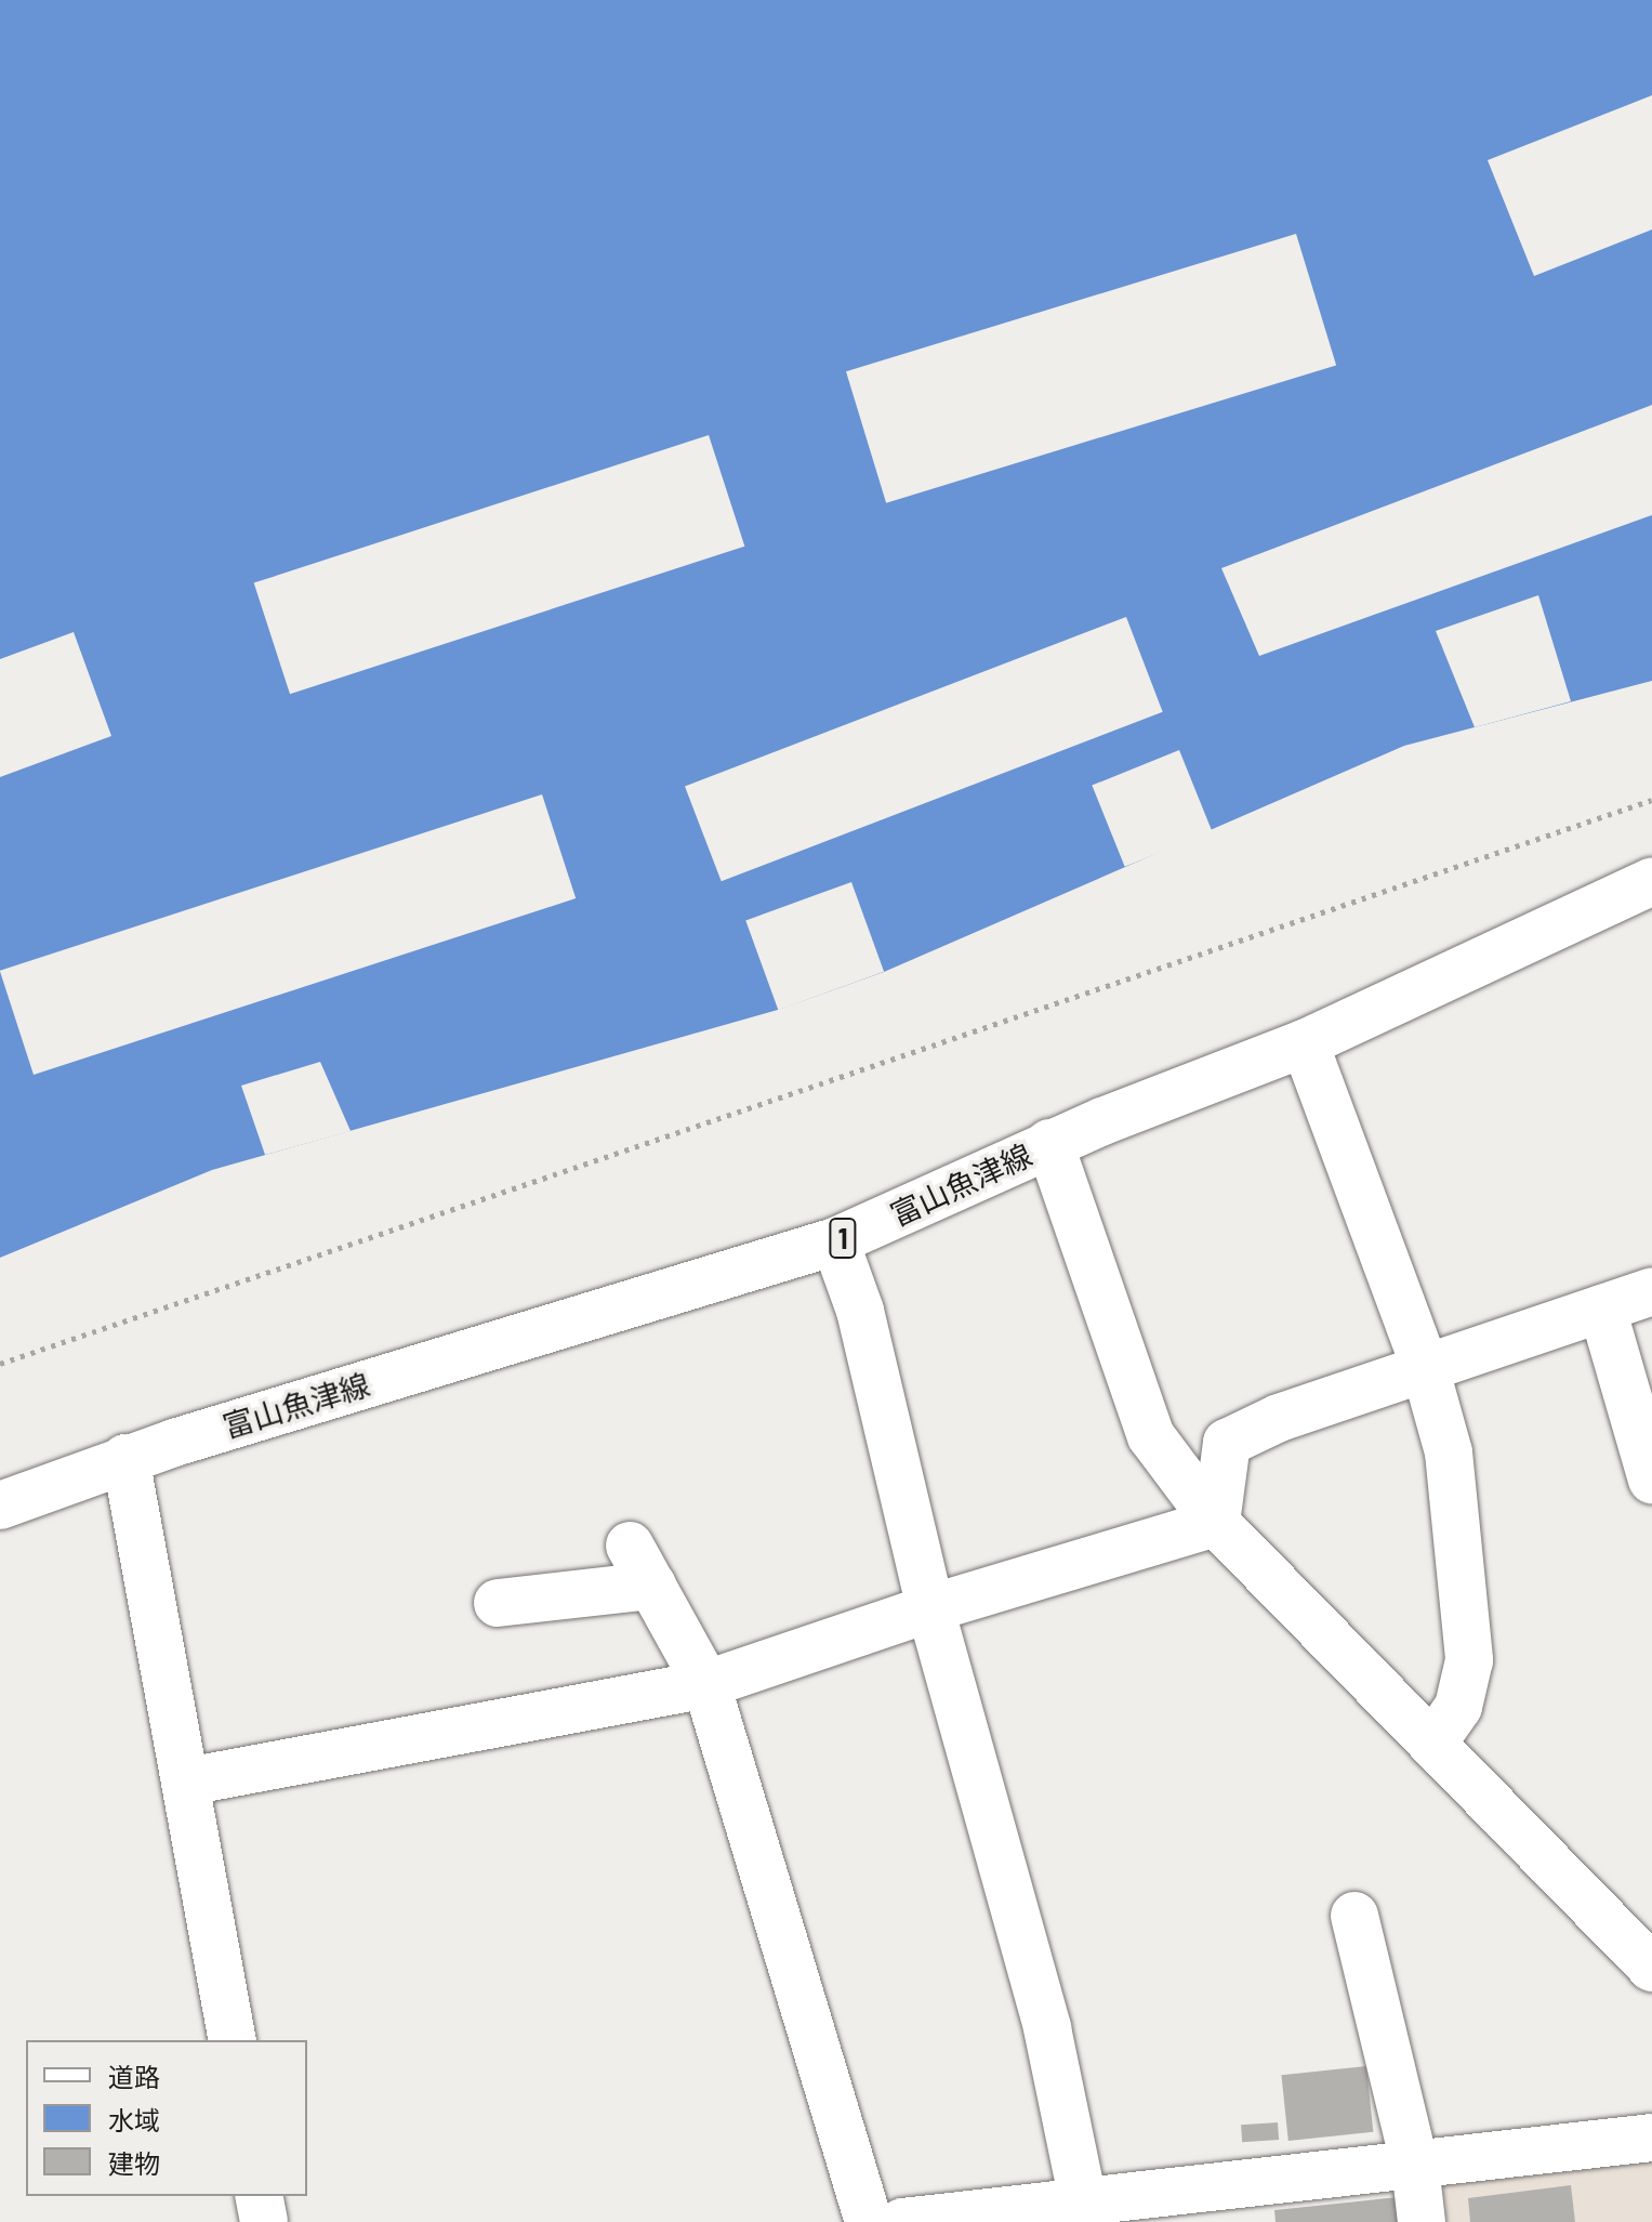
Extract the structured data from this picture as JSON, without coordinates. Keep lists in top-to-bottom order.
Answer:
{
  "streets": {
    "street": ["富山魚津線", "1"]
  },
  "legend": ["道路", "水域", "建物"]
}
